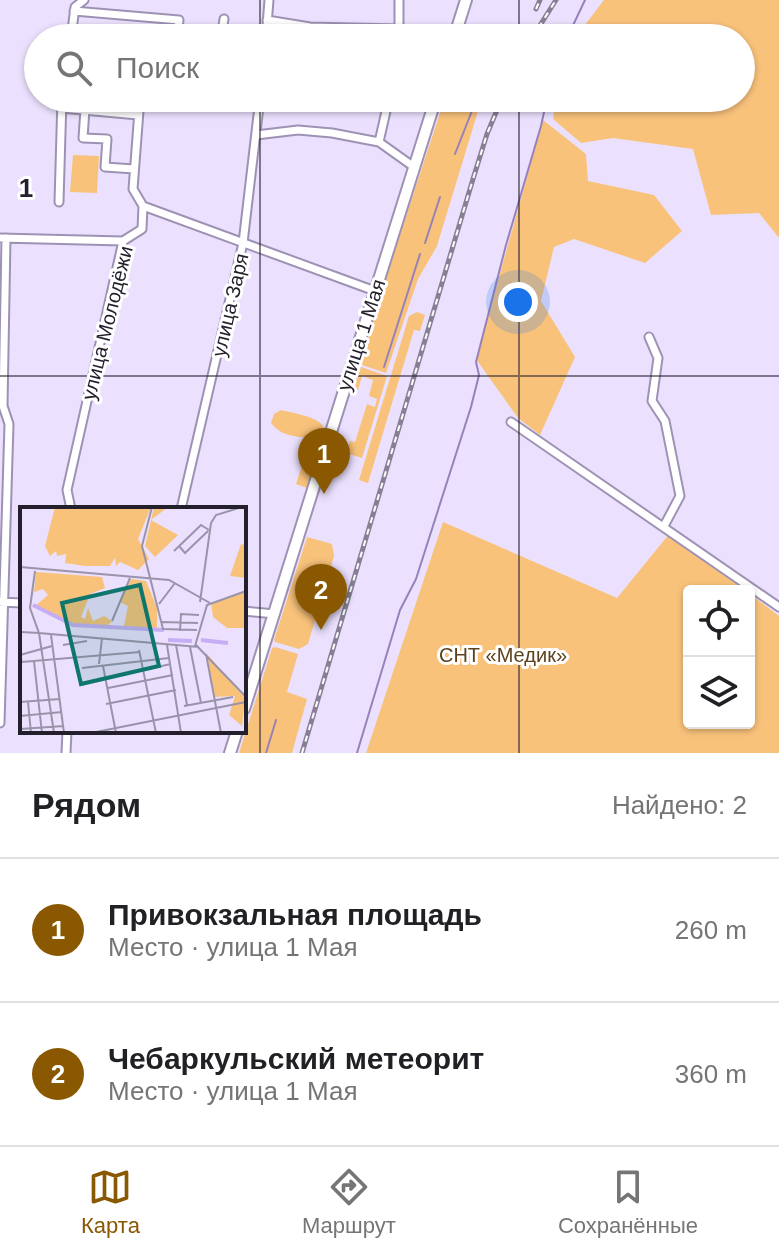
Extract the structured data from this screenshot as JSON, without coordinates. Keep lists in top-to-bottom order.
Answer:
{
  "streets": {
    "main road": ["улица 1 Мая"],
    "street": ["улица Заря", "улица Молодёжи"]
  },
  "parks": ["СНТ «Медик»"],
  "page": {
    "search": "Поиск",
    "pins": ["1", "2"],
    "heading": ["Рядом", "Найдено: 2"],
    "list": [
      {
        "mark": "1",
        "name": "Привокзальная площадь",
        "note": "Место · улица 1 Мая",
        "value": "260 m"
      },
      {
        "mark": "2",
        "name": "Чебаркульский метеорит",
        "note": "Место · улица 1 Мая",
        "value": "360 m"
      }
    ],
    "nav": ["Карта", "Маршрут", "Сохранённые"]
  },
  "grid": {
    "rows": ["1"]
  }
}
